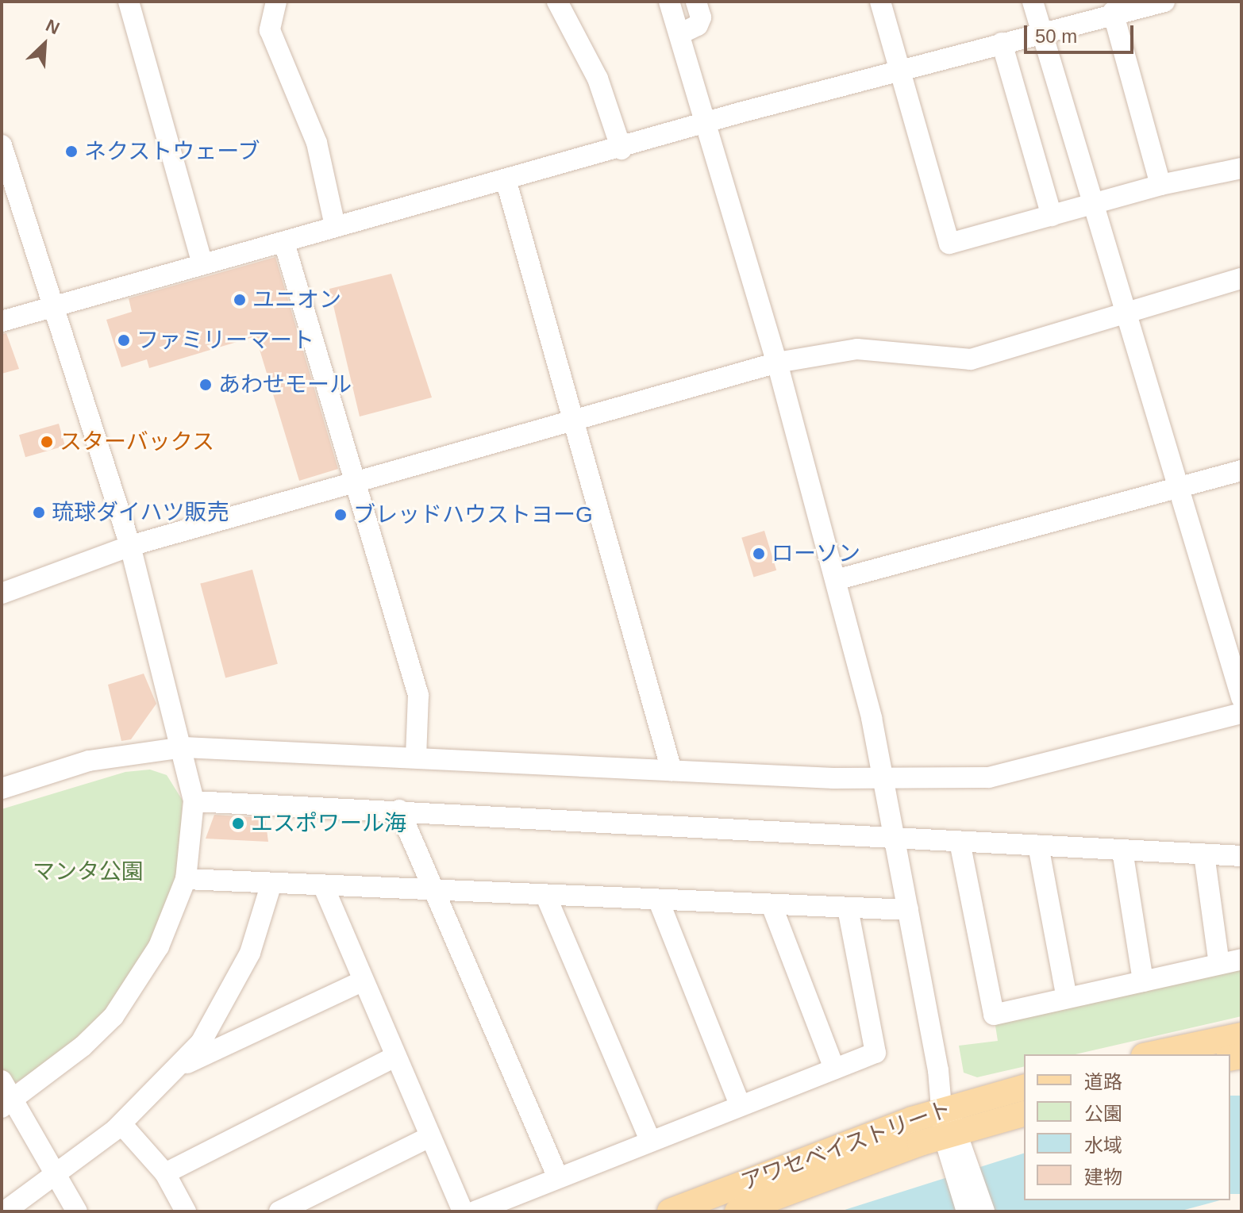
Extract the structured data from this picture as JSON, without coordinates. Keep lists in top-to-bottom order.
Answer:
{
  "streets": {
    "main road": ["アワセベイストリート"]
  },
  "parks": ["マンタ公園"],
  "places": [
    "ネクストウェーブ",
    "ユニオン",
    "ファミリーマート",
    "あわせモール",
    "スターバックス",
    "琉球ダイハツ販売",
    "ブレッドハウストヨーG",
    "ローソン",
    "エスポワール海"
  ],
  "legend": [
    "道路",
    "公園",
    "水域",
    "建物"
  ],
  "scale_bar": "50 m",
  "north": "top right"
}
